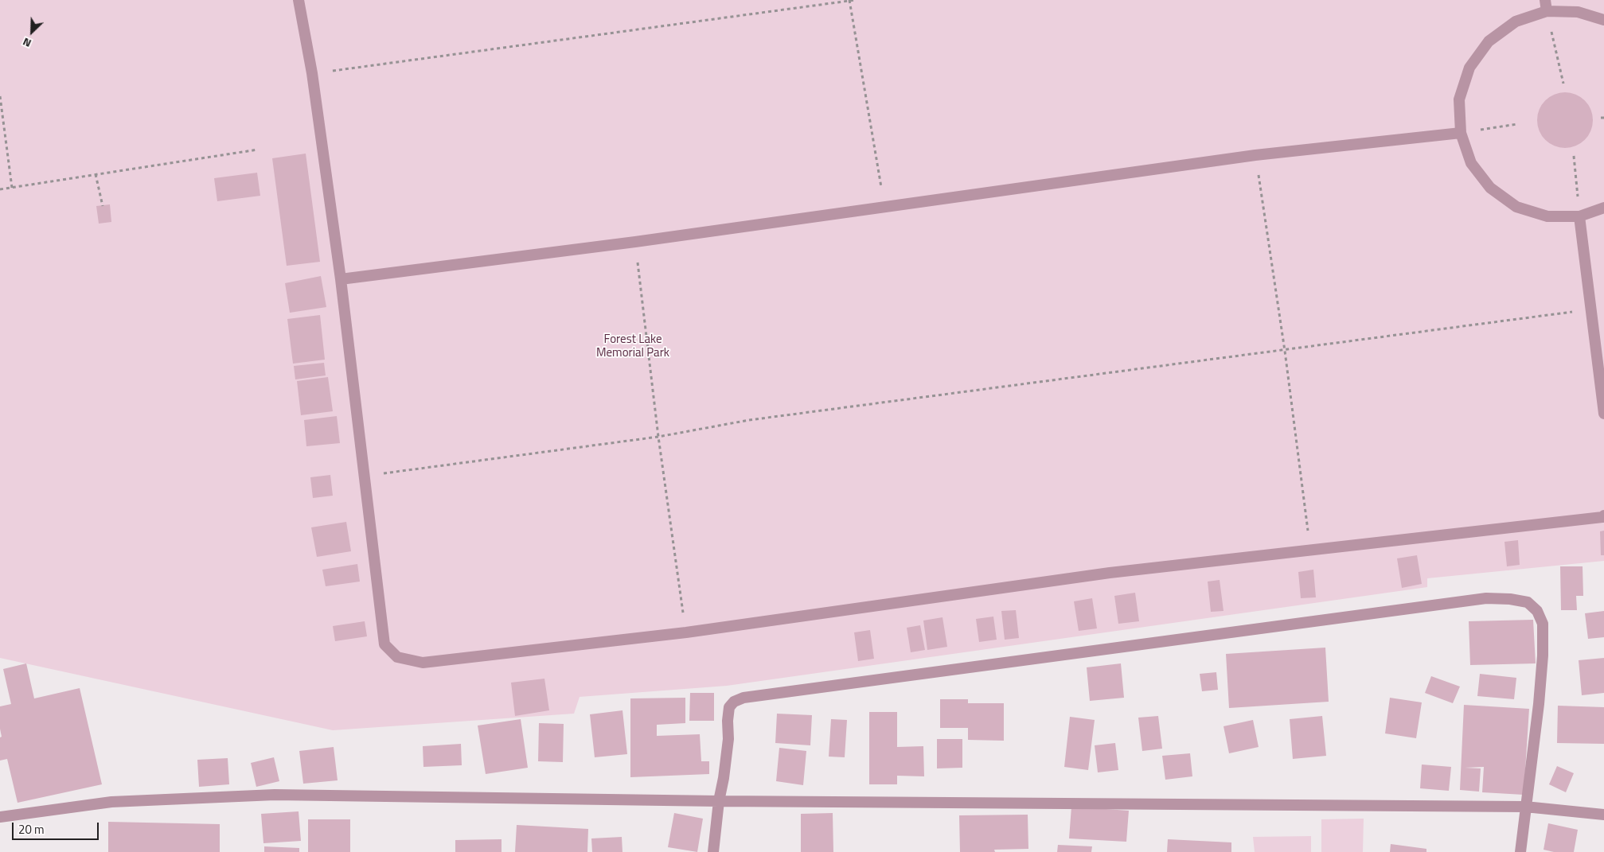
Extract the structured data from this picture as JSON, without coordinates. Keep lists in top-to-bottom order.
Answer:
{
  "parks": ["Forest Lake Memorial Park"],
  "scale_bar": "20 m",
  "north": "bottom left"
}
